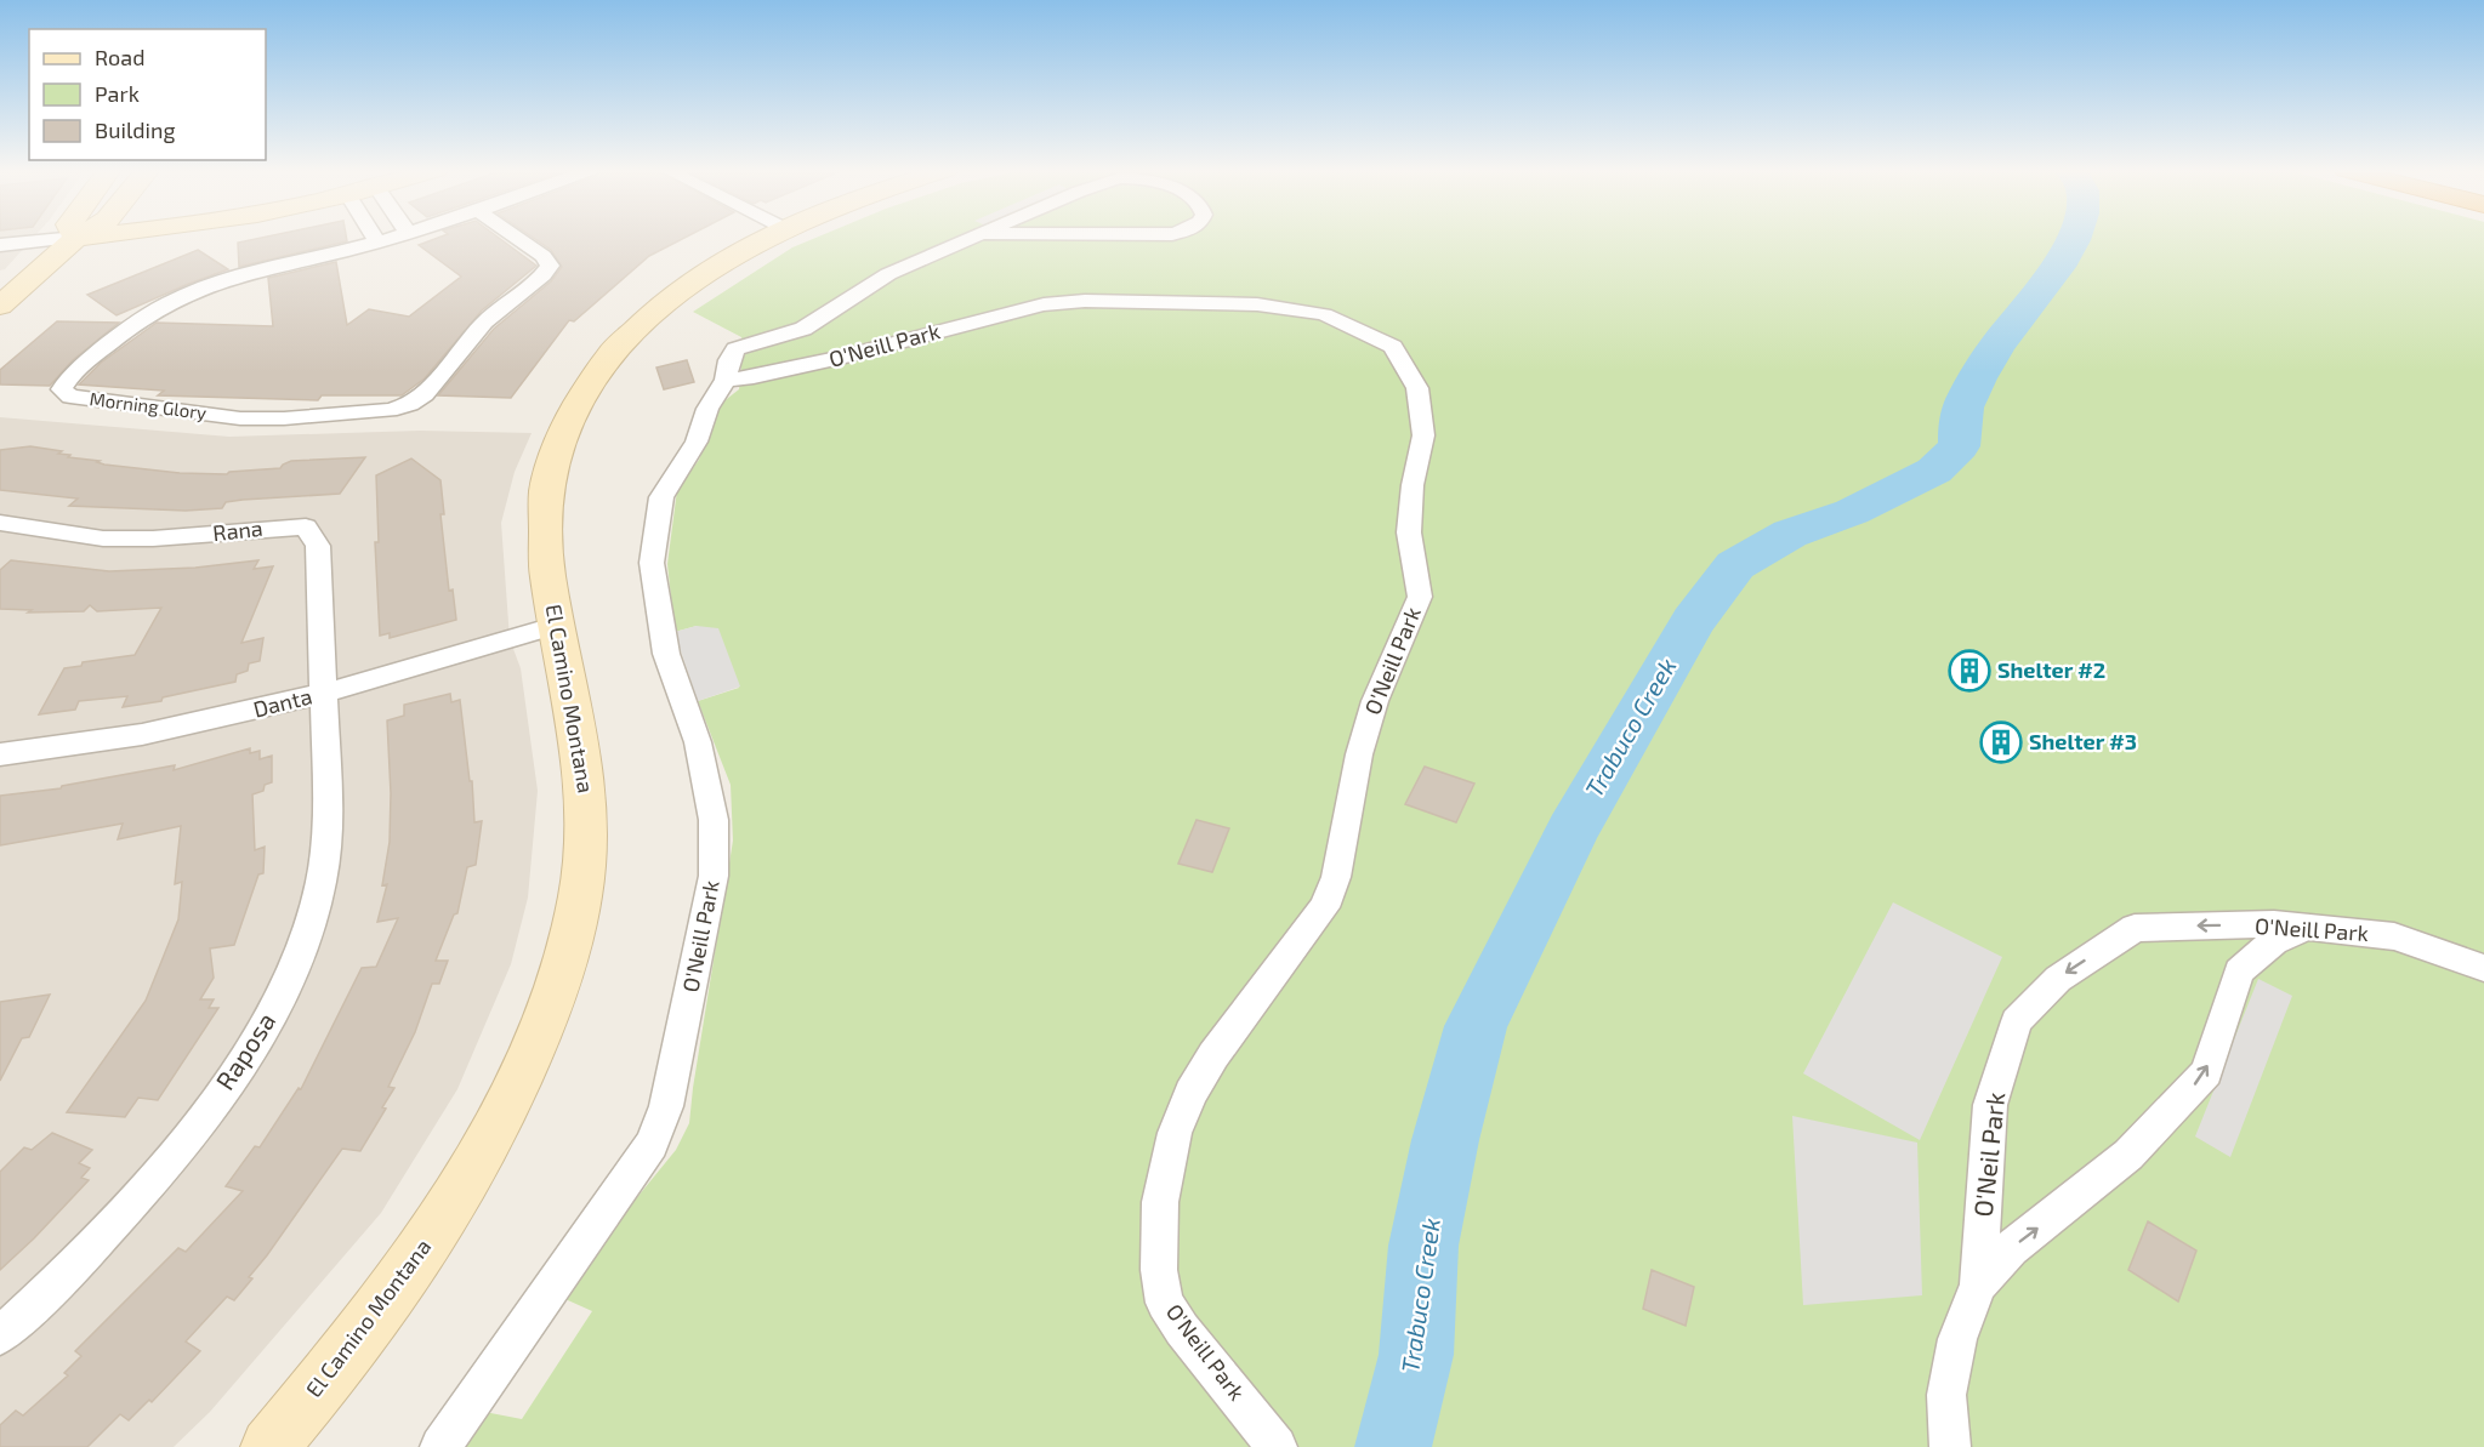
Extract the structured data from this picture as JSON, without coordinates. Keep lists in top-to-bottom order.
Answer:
{
  "streets": {
    "street": [
      "O'Neill Park",
      "Morning Glory",
      "Rana",
      "El Camino Montana",
      "Danta",
      "Raposa",
      "O'Neil Park"
    ]
  },
  "crossings": [
    ["O'Neill Park", "O'Neil Park"],
    ["Rana", "Danta"],
    ["Rana", "Raposa"],
    ["El Camino Montana", "Danta"],
    ["Danta", "Raposa"]
  ],
  "water": ["Trabuco Creek"],
  "places": {
    "building": ["Shelter #2", "Shelter #3"]
  },
  "legend": ["Road", "Park", "Building"]
}
